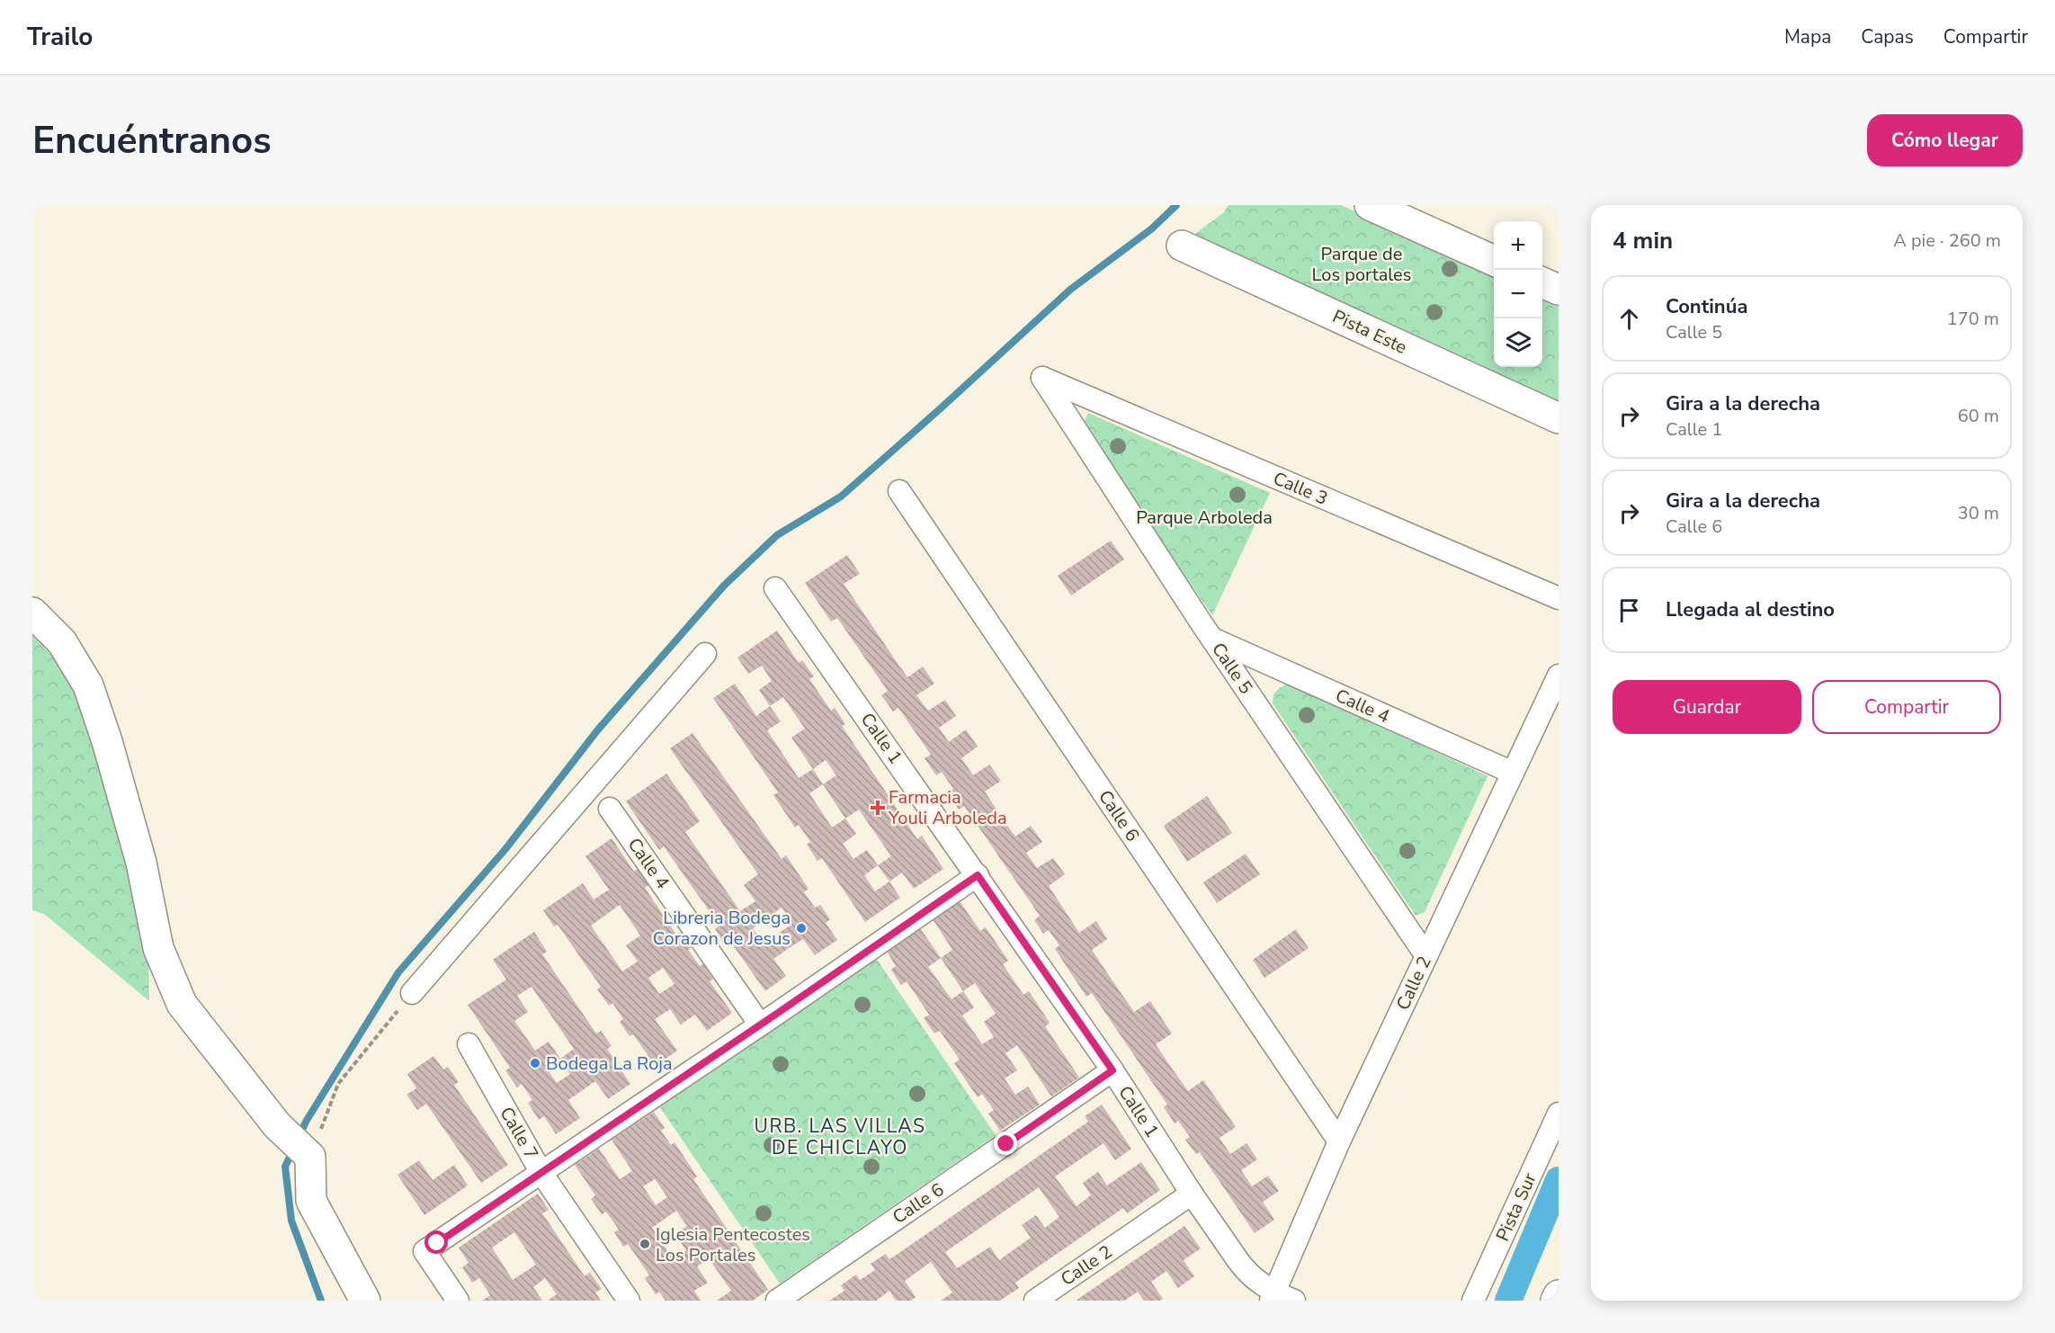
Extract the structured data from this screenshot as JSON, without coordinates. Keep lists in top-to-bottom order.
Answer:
{
  "streets": {
    "street": [
      "Pista Este",
      "Calle 3",
      "Calle 5",
      "Calle 4",
      "Calle 1",
      "Calle 6",
      "Calle 2",
      "Calle 7",
      "Pista Sur"
    ]
  },
  "crossings": [
    ["Calle 3", "Calle 5"],
    ["Calle 5", "Calle 4"],
    ["Calle 5", "Calle 2"],
    ["Calle 4", "Calle 2"],
    ["Calle 1", "Calle 6"],
    ["Calle 1", "Calle 2"],
    ["Calle 6", "Calle 2"]
  ],
  "districts": ["URB. LAS VILLAS DE CHICLAYO"],
  "parks": ["Parque de Los portales", "Parque Arboleda"],
  "places": {
    "health": ["Farmacia Youli Arboleda"],
    "other": ["Libreria Bodega Corazon de Jesus", "Bodega La Roja", "Iglesia Pentecostes Los Portales"]
  },
  "page": {
    "header": "Trailo",
    "nav": ["Mapa", "Capas", "Compartir"],
    "buttons": [
      "Cómo llegar",
      ["Guardar", "Compartir"]
    ],
    "title": "Encuéntranos",
    "heading": ["4 min", "A pie · 260 m"],
    "map_buttons": ["+", "−"],
    "list": [
      ["Continúa", "Calle 5", "170 m"],
      ["Gira a la derecha", "Calle 1", "60 m"],
      ["Gira a la derecha", "Calle 6", "30 m"],
      "Llegada al destino"
    ]
  }
}
